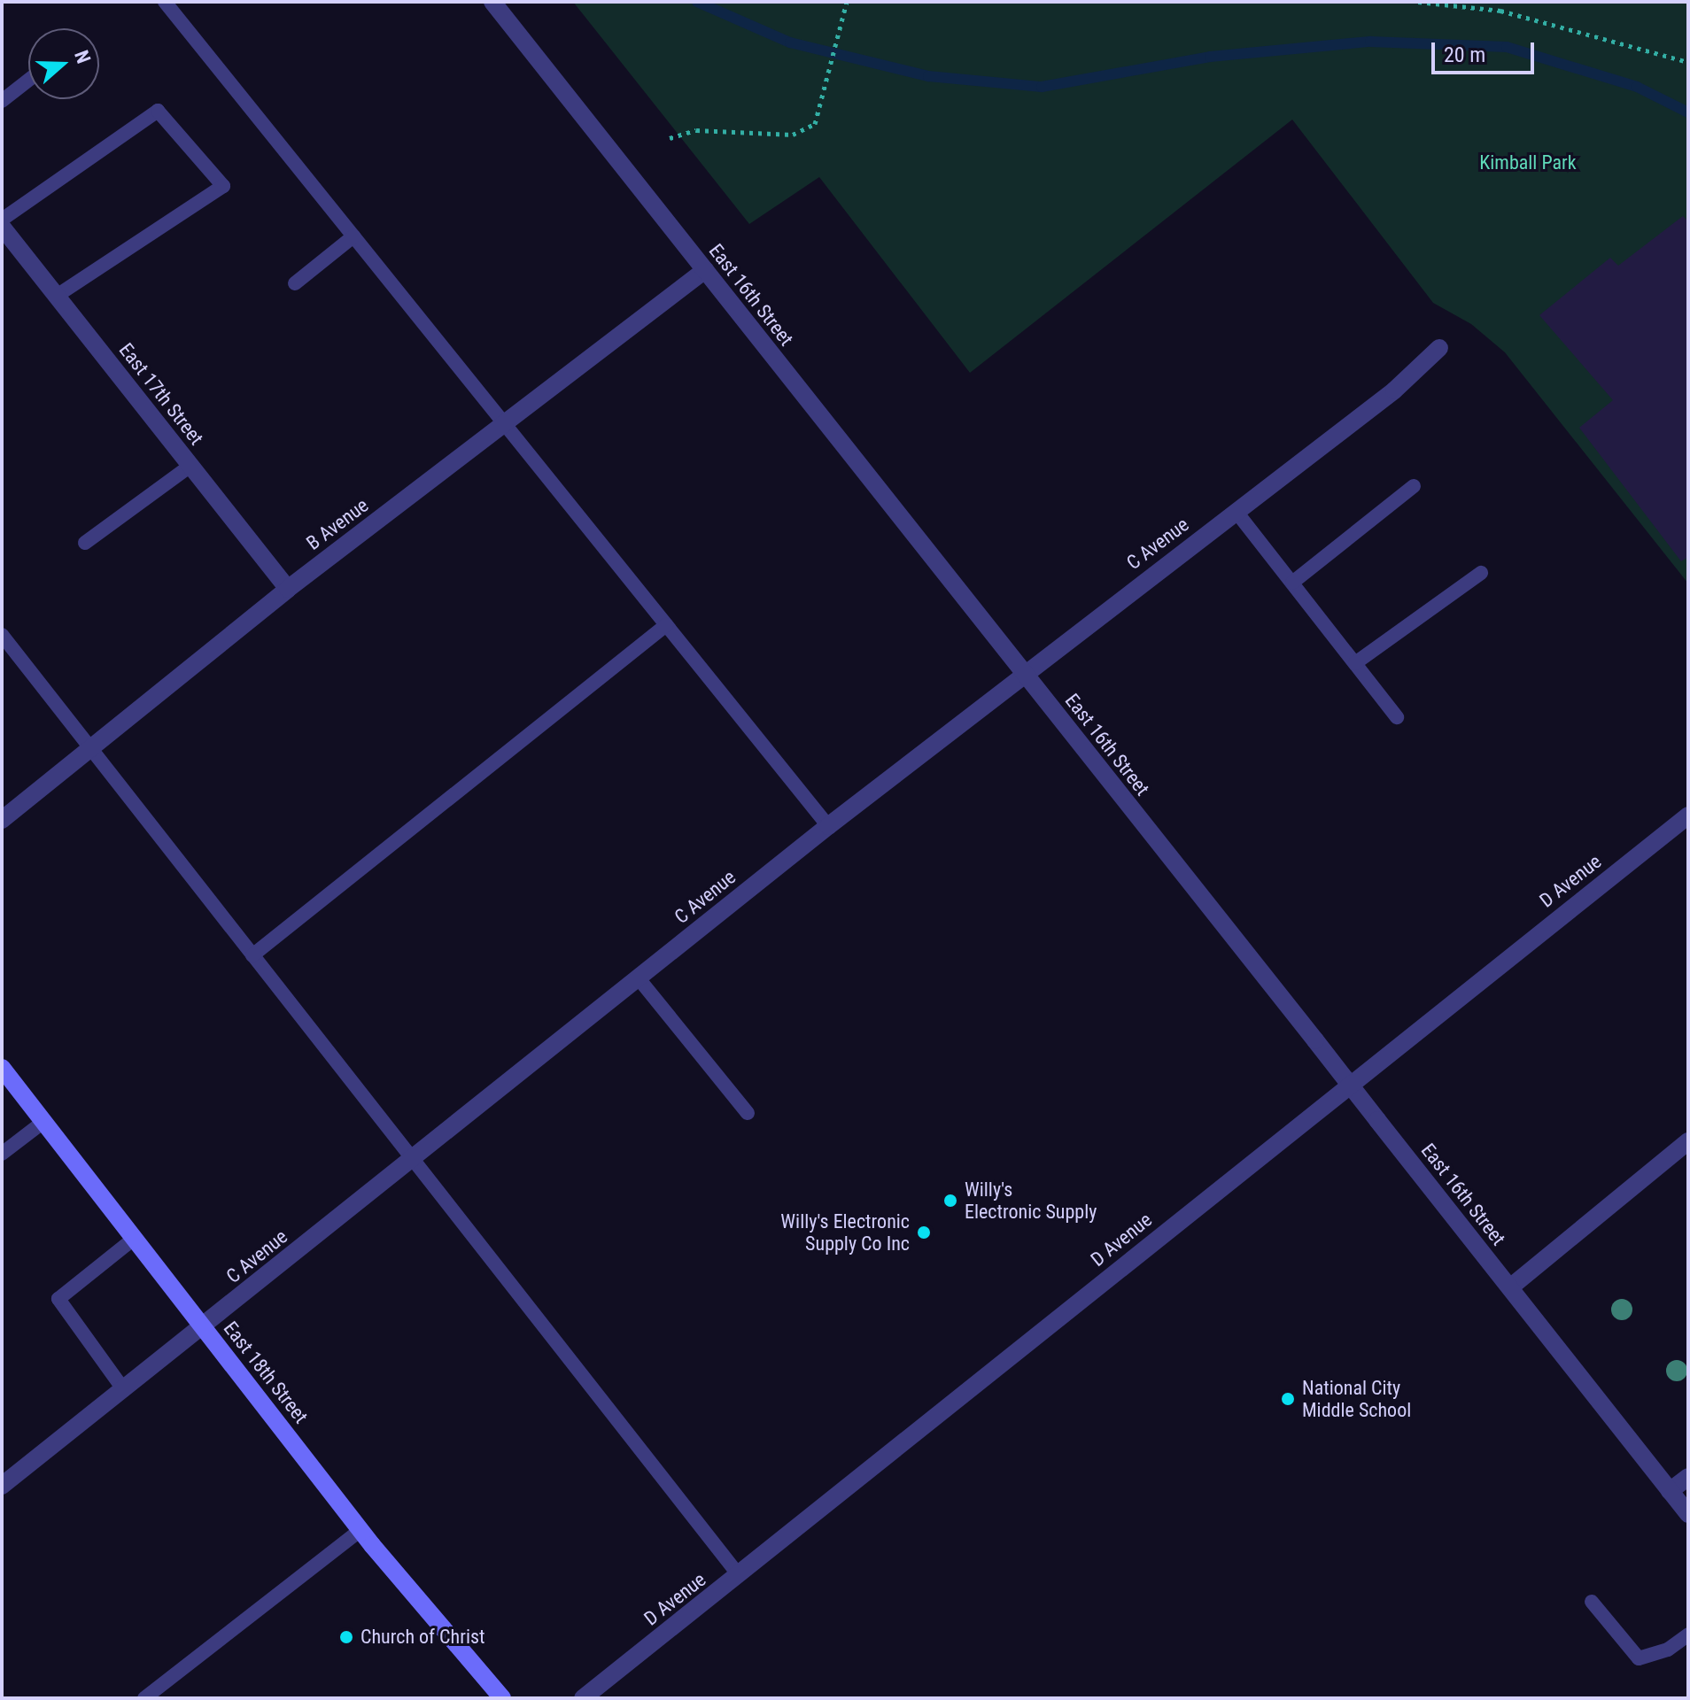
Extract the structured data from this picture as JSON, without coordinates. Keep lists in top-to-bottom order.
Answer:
{
  "streets": {
    "main road": ["East 18th Street"],
    "street": [
      "East 16th Street",
      "East 17th Street",
      "B Avenue",
      "C Avenue",
      "D Avenue"
    ]
  },
  "crossings": [
    ["East 16th Street", "B Avenue"],
    ["East 16th Street", "C Avenue"],
    ["East 16th Street", "D Avenue"],
    ["East 17th Street", "B Avenue"],
    ["C Avenue", "East 18th Street"]
  ],
  "parks": ["Kimball Park"],
  "places": [
    "Willy's Electronic Supply",
    "Willy's Electronic Supply Co Inc",
    "National City Middle School",
    "Church of Christ"
  ],
  "scale_bar": "20 m",
  "north": "right"
}
